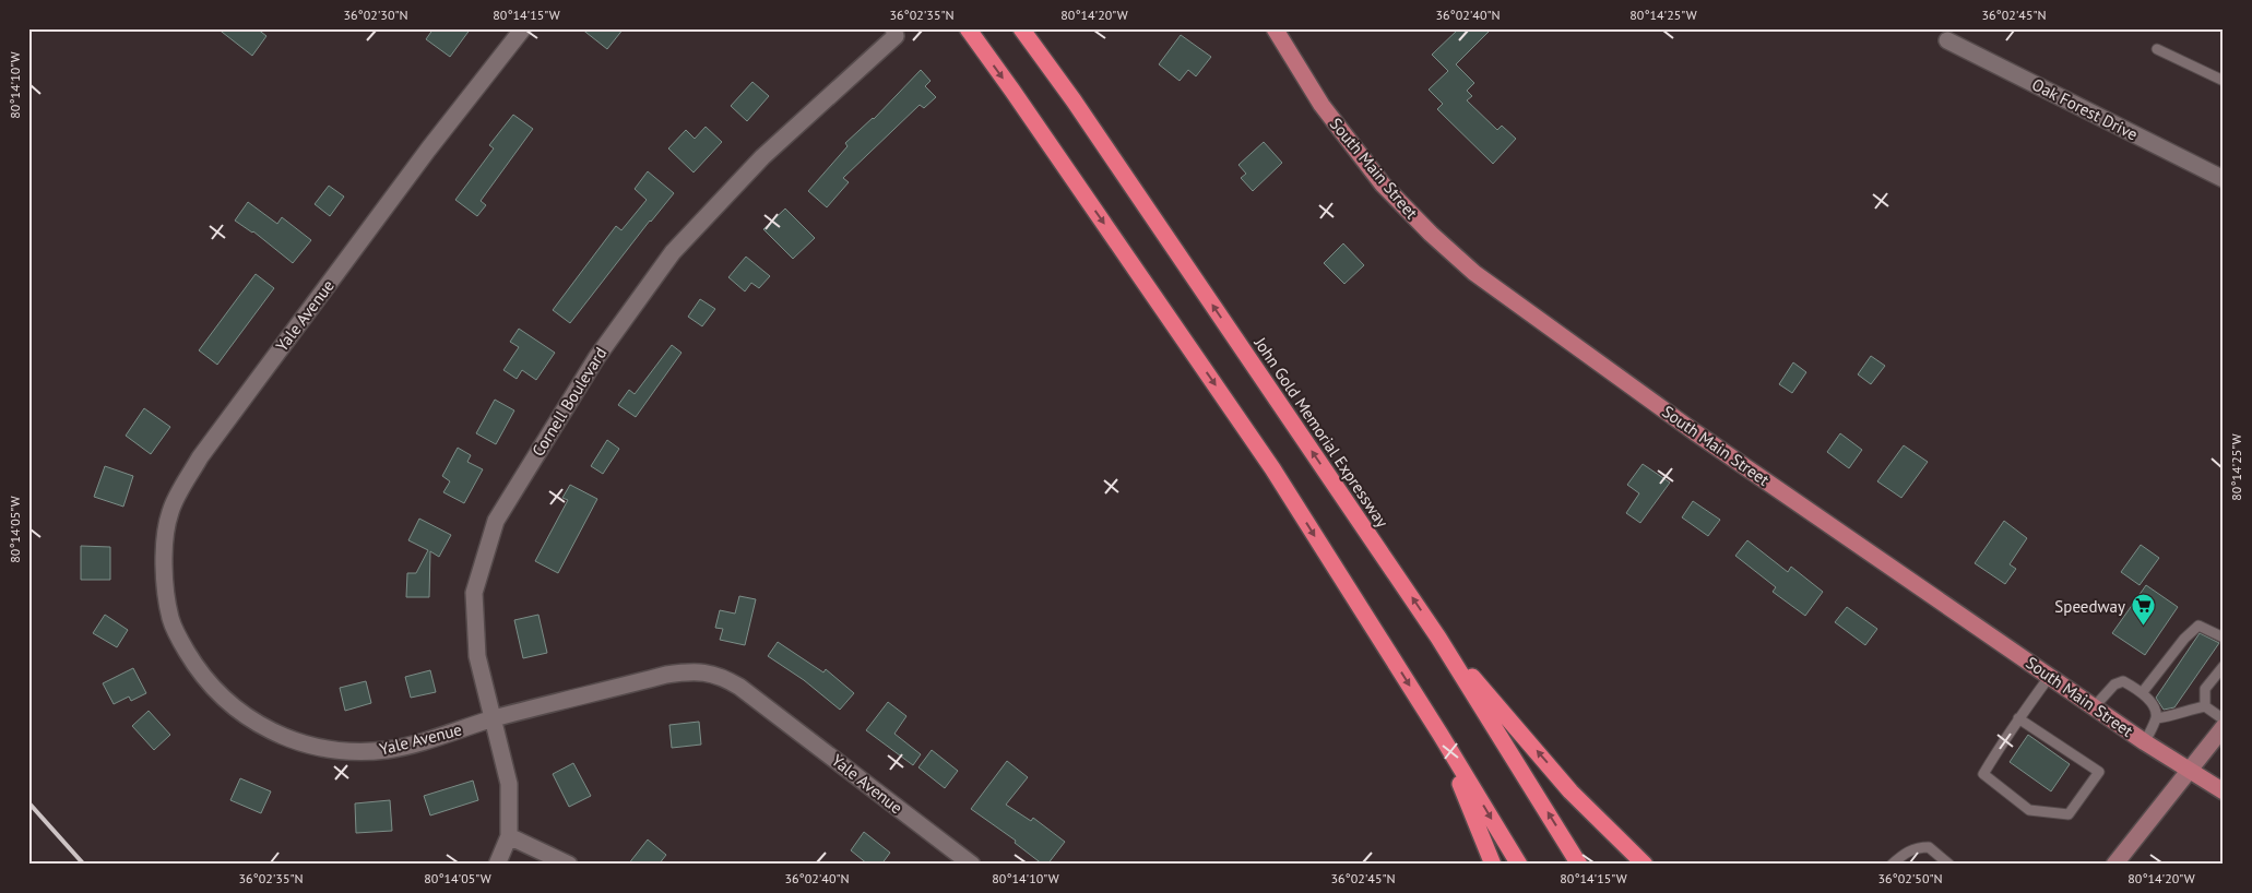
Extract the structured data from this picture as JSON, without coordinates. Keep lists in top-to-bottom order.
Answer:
{
  "streets": {
    "highway": ["John Gold Memorial Expressway"],
    "main road": ["South Main Street"],
    "street": ["Oak Forest Drive", "Yale Avenue", "Cornell Boulevard"]
  },
  "crossings": [
    ["Yale Avenue", "Cornell Boulevard"]
  ],
  "places": {
    "supermarket": ["Speedway"]
  },
  "coordinates": [
    "36°02'30\"N",
    "80°14'15\"W",
    "36°02'35\"N",
    "80°14'20\"W",
    "36°02'40\"N",
    "80°14'25\"W",
    "36°02'45\"N",
    "80°14'10\"W",
    "80°14'05\"W",
    "36°02'50\"N"
  ]
}
